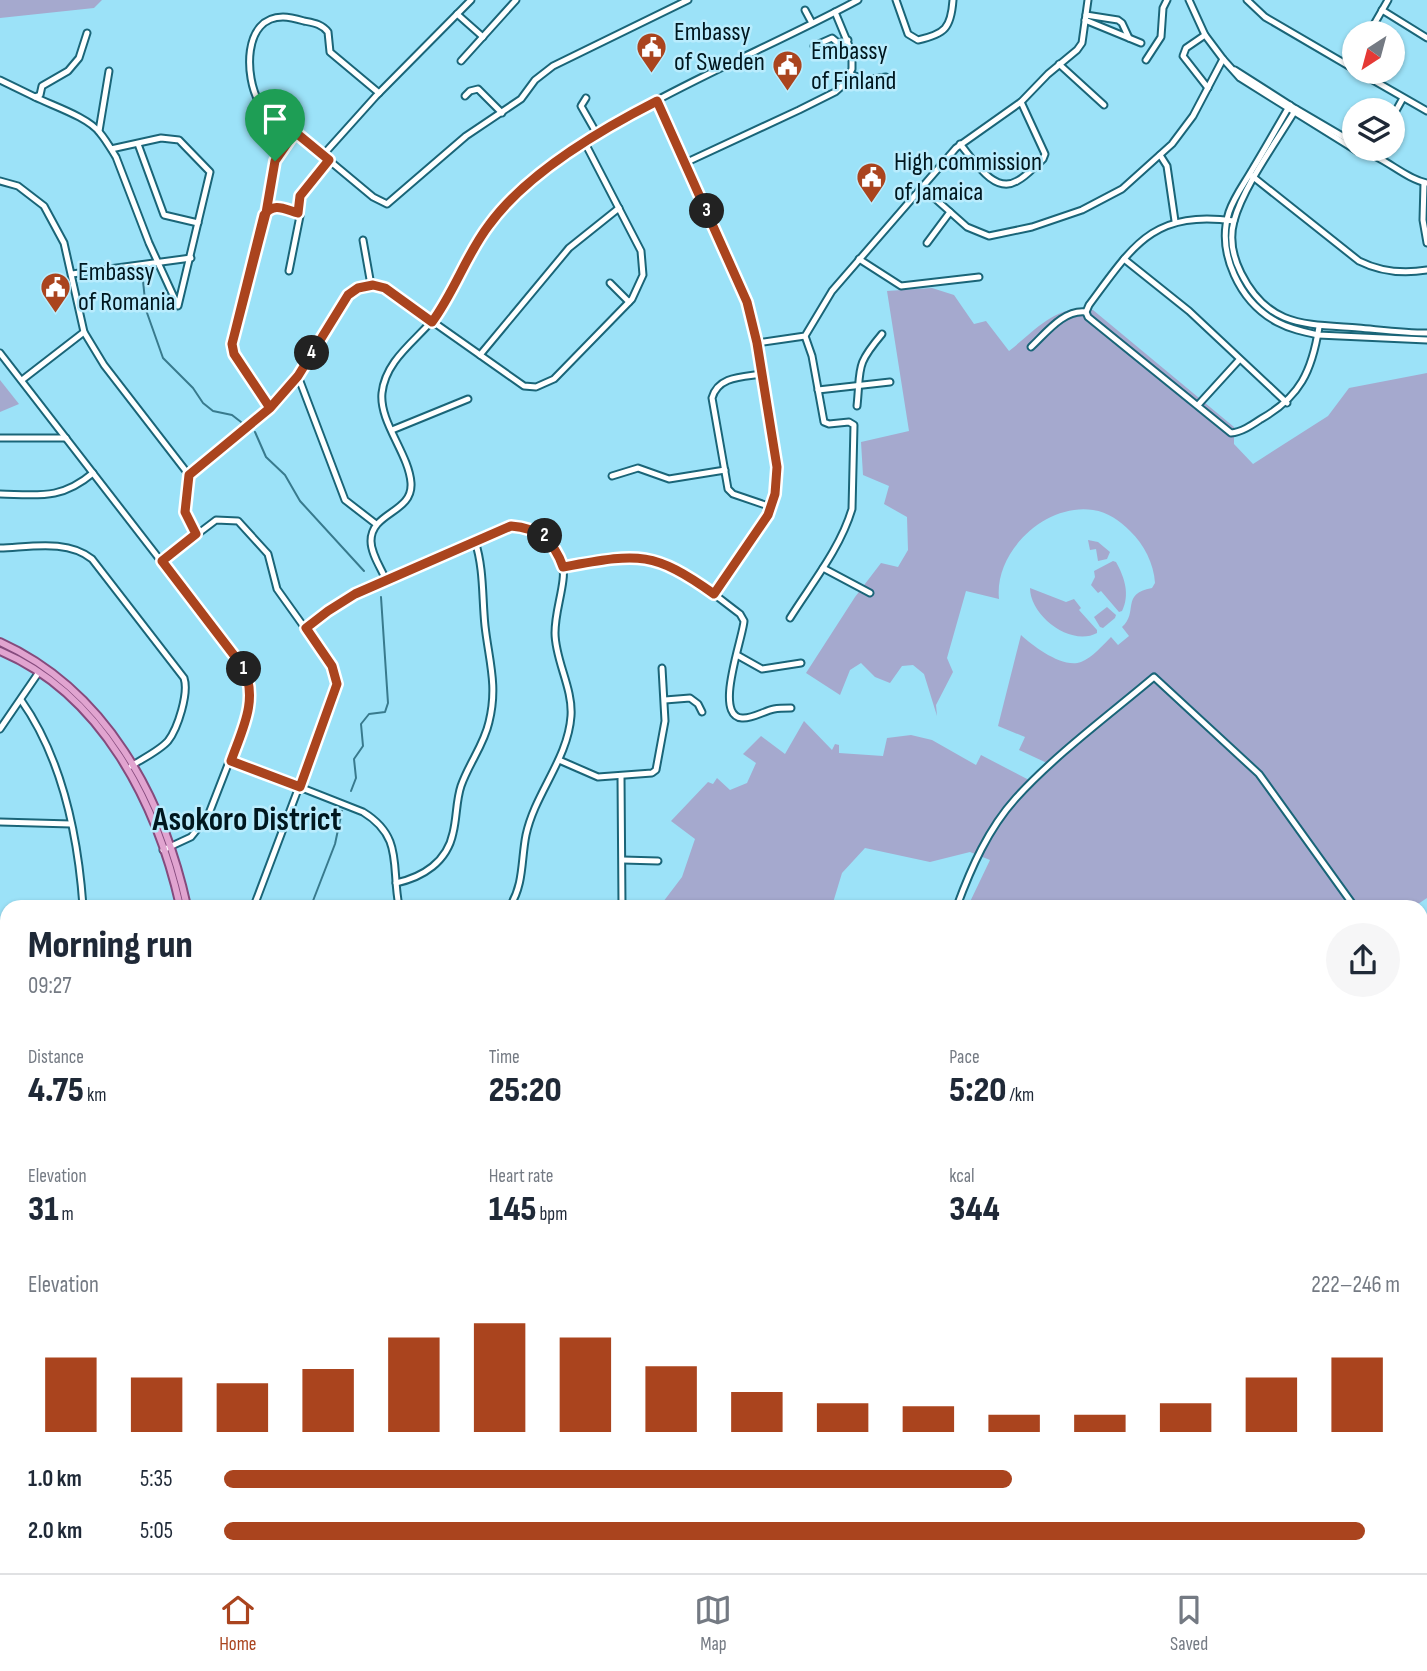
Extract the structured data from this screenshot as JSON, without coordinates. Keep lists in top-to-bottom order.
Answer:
{
  "districts": ["Asokoro District"],
  "places": {
    "public building": [
      "Embassy of Sweden",
      "Embassy of Finland",
      "High commission of Jamaica",
      "Embassy of Romania"
    ]
  },
  "north": "bottom left",
  "page": {
    "pins": [
      "3",
      "4",
      "2",
      "1"
    ],
    "heading": ["Morning run", "09:27"],
    "stats": [
      ["Distance", "4.75 km"],
      ["Time", "25:20"],
      ["Pace", "5:20 /km"],
      ["Elevation", "31 m"],
      ["Heart rate", "145 bpm"],
      ["kcal", "344"]
    ],
    "chart": ["Elevation", "222–246 m"],
    "list": [
      {
        "name": "1.0 km",
        "note": "5:35"
      },
      {
        "name": "2.0 km",
        "note": "5:05"
      }
    ],
    "tabs": ["Home", "Map", "Saved"]
  }
}
